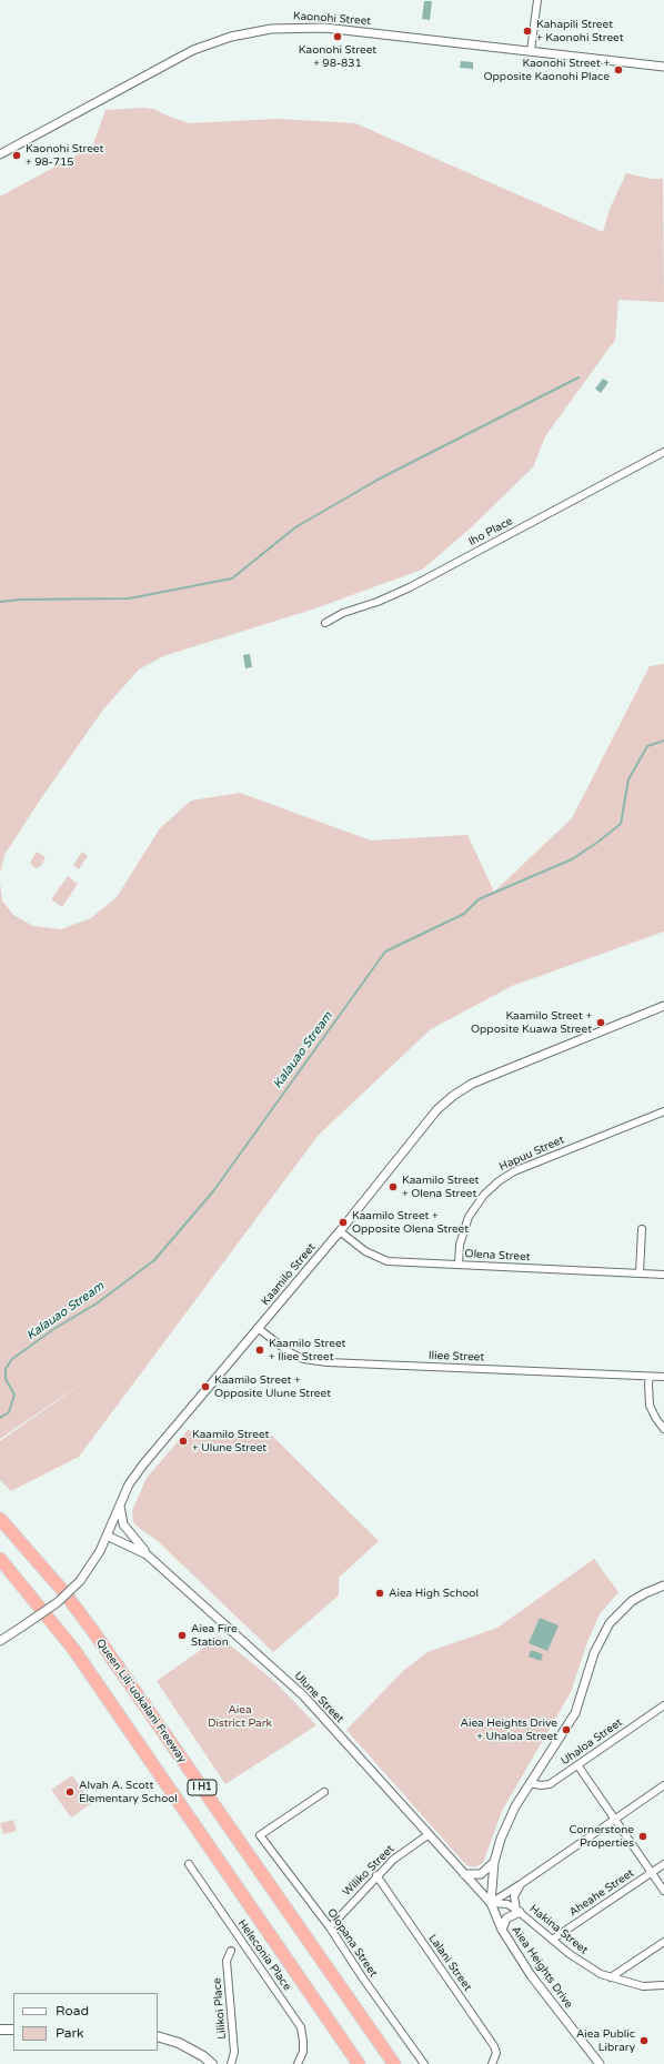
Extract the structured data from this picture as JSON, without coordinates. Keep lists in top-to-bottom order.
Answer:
{
  "streets": {
    "highway": ["Queen Liliʻuokalani Freeway", "I H1"],
    "street": [
      "Kaonohi Street",
      "Iho Place",
      "Hapuu Street",
      "Olena Street",
      "Kaamilo Street",
      "Iliee Street",
      "Ulune Street",
      "Uhaloa Street",
      "Wiliko Street",
      "Aheahe Street",
      "Hakina Street",
      "Olopana Street",
      "Heleconia Place",
      "Lalani Street",
      "Aiea Heights Drive",
      "Lilikoi Place"
    ]
  },
  "crossings": [
    ["Hapuu Street", "Olena Street"],
    ["Olena Street", "Kaamilo Street"],
    ["Kaamilo Street", "Iliee Street"],
    ["Kaamilo Street", "Ulune Street"],
    ["Ulune Street", "Wiliko Street"],
    ["Ulune Street", "Hakina Street"],
    ["Ulune Street", "Aiea Heights Drive"],
    ["Uhaloa Street", "Aiea Heights Drive"],
    ["Wiliko Street", "Olopana Street"],
    ["Wiliko Street", "Lalani Street"],
    ["Aheahe Street", "Hakina Street"],
    ["Hakina Street", "Aiea Heights Drive"]
  ],
  "water": ["Kalauao Stream"],
  "parks": ["Aiea District Park"],
  "places": [
    "Kahapili Street + Kaonohi Street",
    "Kaonohi Street + 98-831",
    "Kaonohi Street + Opposite Kaonohi Place",
    "Kaonohi Street + 98-715",
    "Kaamilo Street + Opposite Kuawa Street",
    "Kaamilo Street + Olena Street",
    "Kaamilo Street + Opposite Olena Street",
    "Kaamilo Street + Iliee Street",
    "Kaamilo Street + Opposite Ulune Street",
    "Kaamilo Street + Ulune Street",
    "Aiea High School",
    "Aiea Fire Station",
    "Aiea Heights Drive + Uhaloa Street",
    "Alvah A. Scott Elementary School",
    "Cornerstone Properties",
    "Aiea Public Library"
  ],
  "legend": ["Road", "Park"]
}
